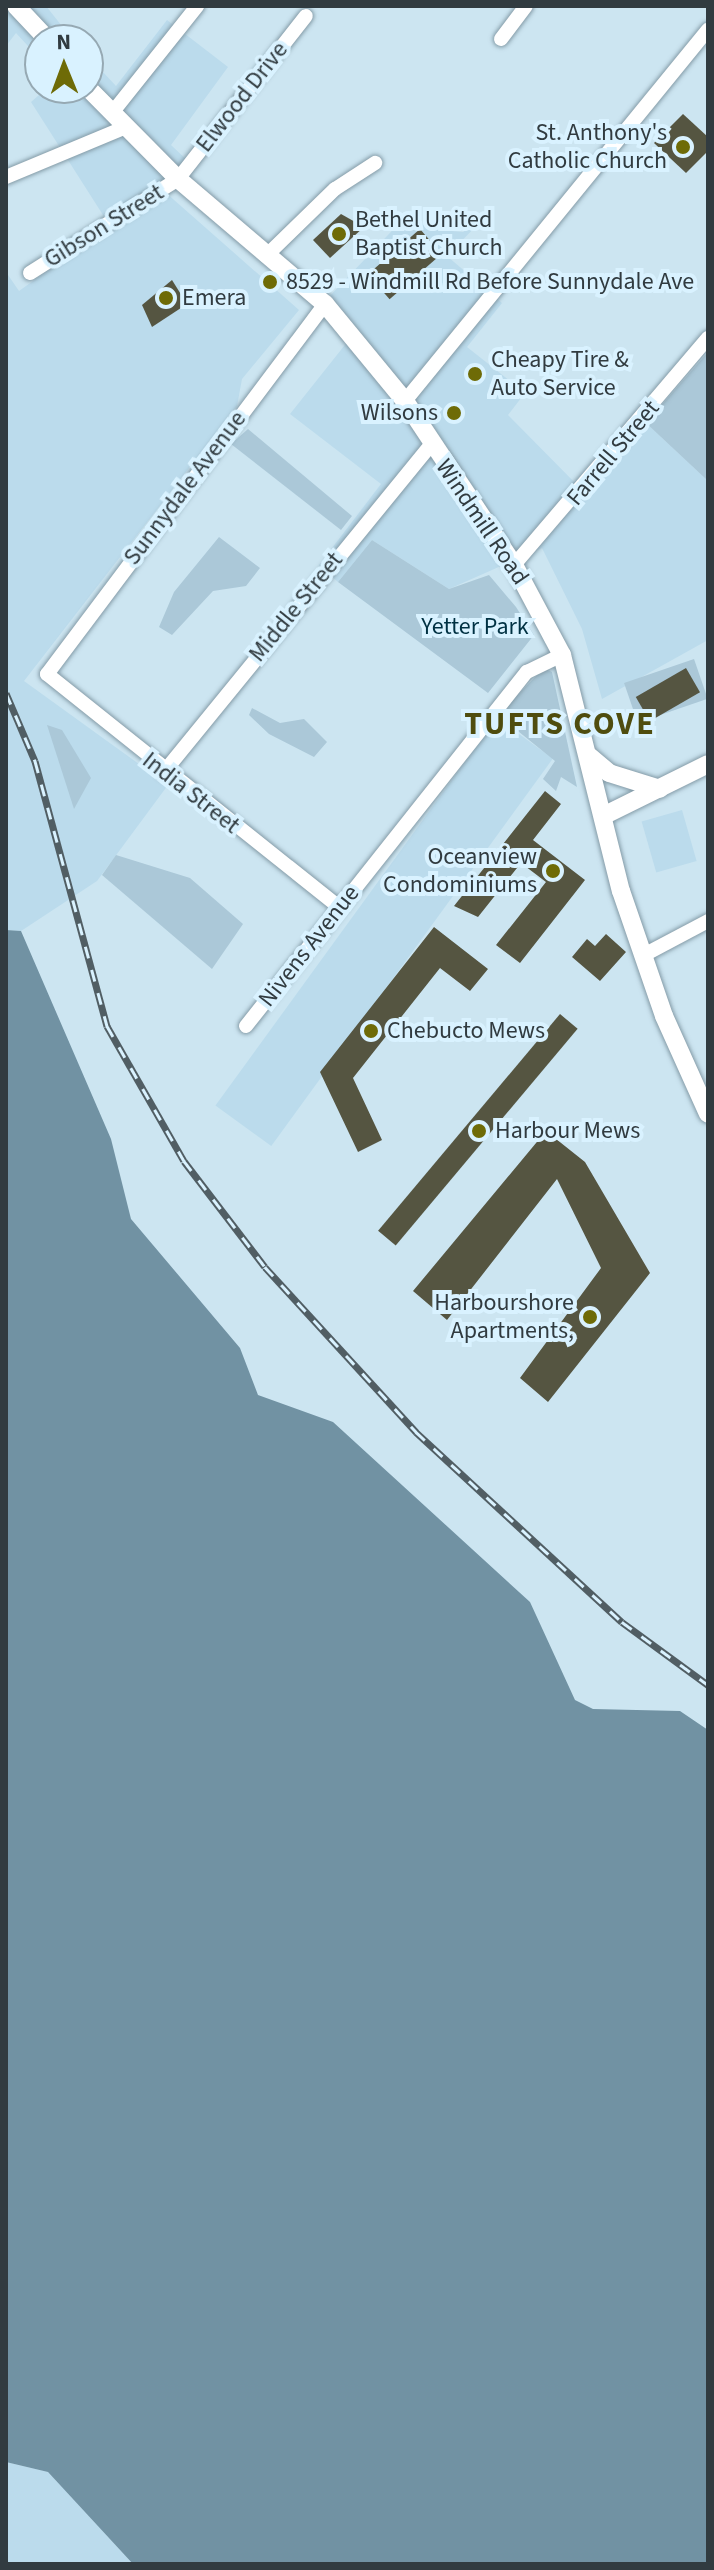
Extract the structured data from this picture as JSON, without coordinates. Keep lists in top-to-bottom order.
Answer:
{
  "streets": {
    "main road": ["Windmill Road"],
    "street": [
      "Elwood Drive",
      "Gibson Street",
      "Farrell Street",
      "Sunnydale Avenue",
      "Middle Street",
      "India Street",
      "Nivens Avenue"
    ]
  },
  "crossings": [
    ["Elwood Drive", "Gibson Street"],
    ["Elwood Drive", "Windmill Road"],
    ["Gibson Street", "Windmill Road"],
    ["Farrell Street", "Windmill Road"],
    ["Sunnydale Avenue", "Windmill Road"],
    ["Sunnydale Avenue", "India Street"],
    ["Windmill Road", "Middle Street"],
    ["Windmill Road", "Nivens Avenue"],
    ["Middle Street", "India Street"],
    ["India Street", "Nivens Avenue"]
  ],
  "districts": ["TUFTS COVE"],
  "parks": ["Yetter Park"],
  "places": [
    "St. Anthony's Catholic Church",
    "Bethel United Baptist Church",
    "8529 - Windmill Rd Before Sunnydale Ave",
    "Emera",
    "Cheapy Tire & Auto Service",
    "Wilsons",
    "Oceanview Condominiums",
    "Chebucto Mews",
    "Harbour Mews",
    "Harbourshore Apartments,"
  ],
  "north": "top"
}
